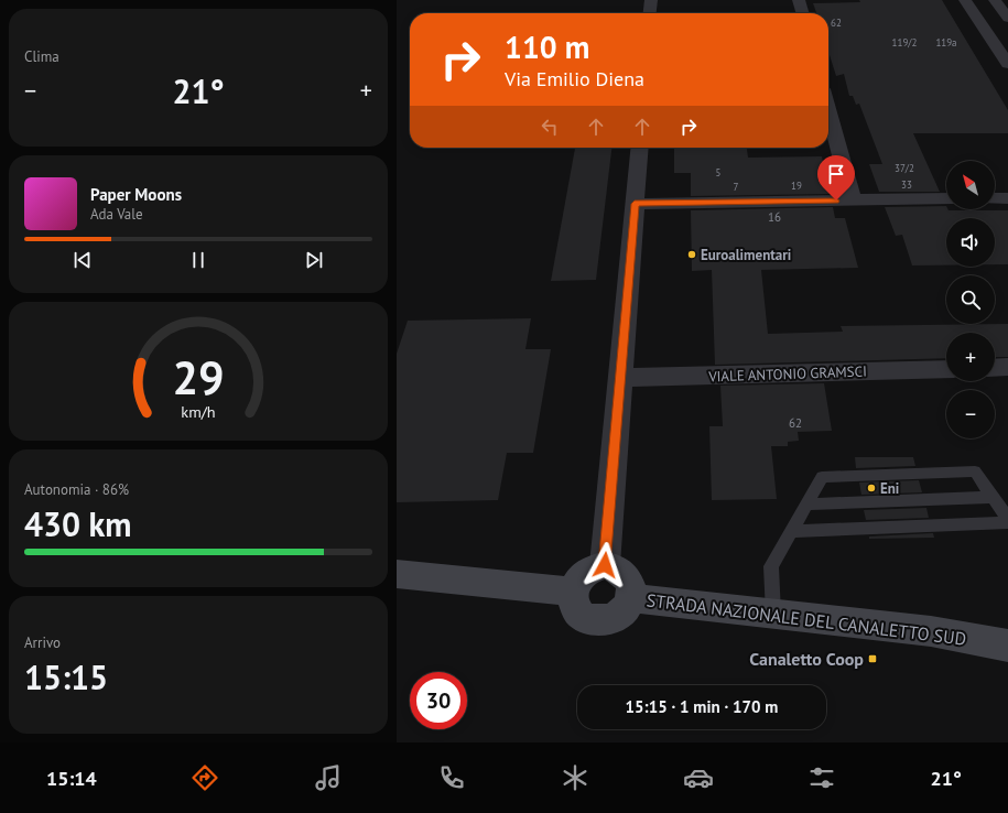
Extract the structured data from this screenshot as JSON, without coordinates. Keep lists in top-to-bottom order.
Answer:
{
  "streets": {
    "main road": ["STRADA NAZIONALE DEL CANALETTO SUD"],
    "street": ["VIALE ANTONIO GRAMSCI"]
  },
  "places": {
    "other": ["Euroalimentari", "Eni"],
    "transit": ["Canaletto Coop"]
  },
  "house_numbers": [
    "62",
    "119/2",
    "119a",
    "37/2",
    "5",
    "33",
    "19",
    "7",
    "16",
    "62"
  ],
  "north": "top left",
  "page": {
    "tile": [
      "Clima",
      ["Autonomia · 86%", "430 km"],
      ["Arrivo", "15:15"]
    ],
    "turn": ["110 m", "Via Emilio Diena"],
    "heat": ["−", "21°", "+"],
    "map_buttons": ["+", "−"],
    "song": ["Paper Moons", "Ada Vale"],
    "limit": "30",
    "trip": "15:15 · 1 min · 170 m",
    "tabs": ["15:14", "21°"],
    "gauge": ["29", "km/h"]
  }
}
